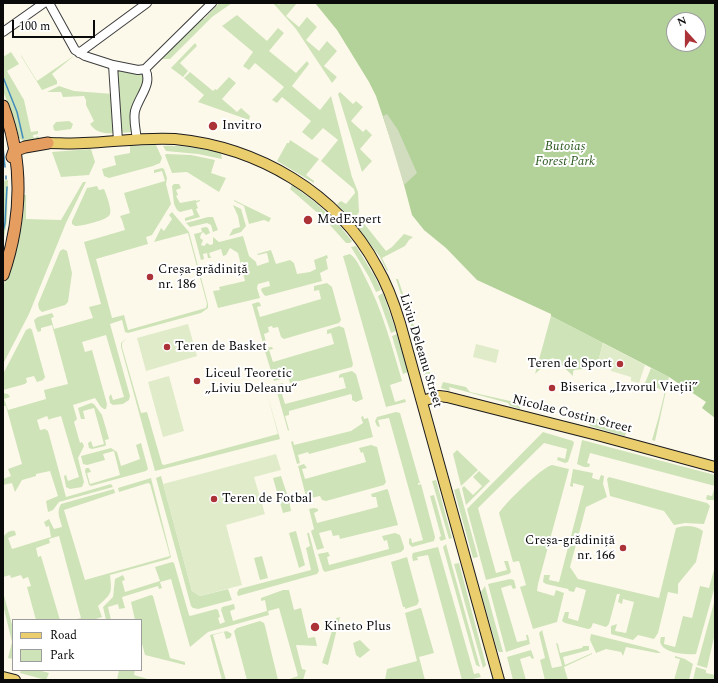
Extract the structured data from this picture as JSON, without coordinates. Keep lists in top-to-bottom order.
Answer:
{
  "streets": {
    "main road": ["Liviu Deleanu Street", "Nicolae Costin Street"]
  },
  "crossings": [
    ["Liviu Deleanu Street", "Nicolae Costin Street"]
  ],
  "parks": ["Butoiaș Forest Park"],
  "places": [
    "Invitro",
    "MedExpert",
    "Creșa-grădiniță nr. 186",
    "Teren de Basket",
    "Teren de Sport",
    "Liceul Teoretic „Liviu Deleanu“",
    "Biserica „Izvorul Vieții”",
    "Teren de Fotbal",
    "Creșa-grădiniță nr. 166",
    "Kineto Plus"
  ],
  "legend": ["Road", "Park"],
  "scale_bar": "100 m",
  "north": "top"
}
